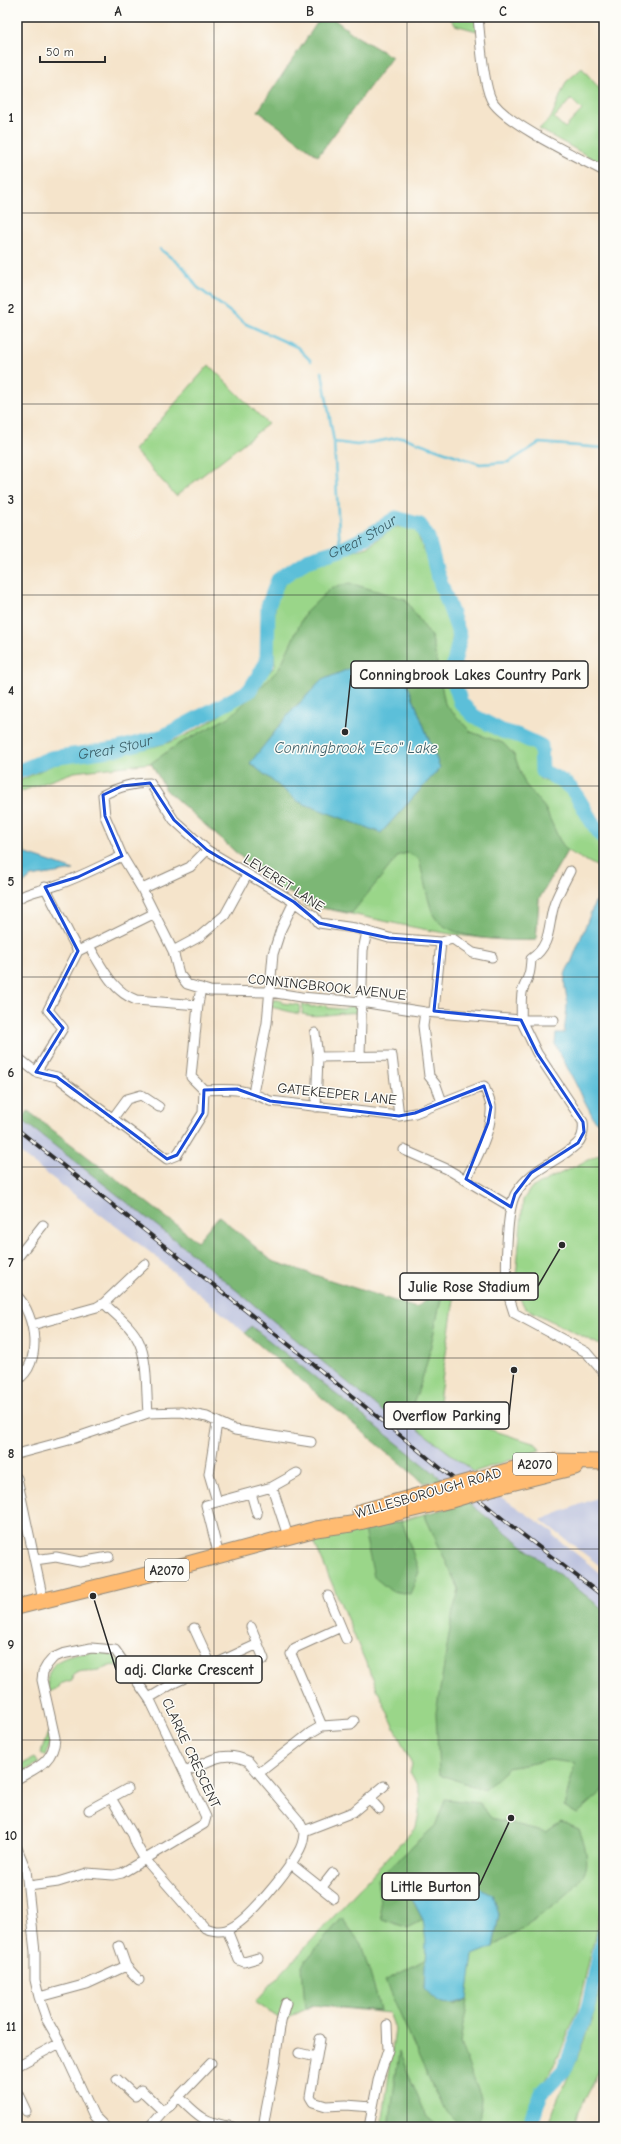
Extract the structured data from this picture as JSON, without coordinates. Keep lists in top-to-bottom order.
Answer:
{
  "streets": {
    "main road": ["A2070", "WILLESBOROUGH ROAD"],
    "street": [
      "LEVERET LANE",
      "CONNINGBROOK AVENUE",
      "GATEKEEPER LANE",
      "CLARKE CRESCENT"
    ]
  },
  "crossings": [
    ["LEVERET LANE", "CONNINGBROOK AVENUE"]
  ],
  "water": ["Great Stour", "Conningbrook \"Eco\" Lake"],
  "places": [
    "Conningbrook Lakes Country Park",
    "Julie Rose Stadium",
    "Overflow Parking",
    "adj. Clarke Crescent",
    "Little Burton"
  ],
  "scale_bar": "50 m",
  "grid": {
    "columns": ["A", "B", "C"],
    "rows": [
      "1",
      "2",
      "3",
      "4",
      "5",
      "6",
      "7",
      "8",
      "9",
      "10",
      "11"
    ]
  }
}
